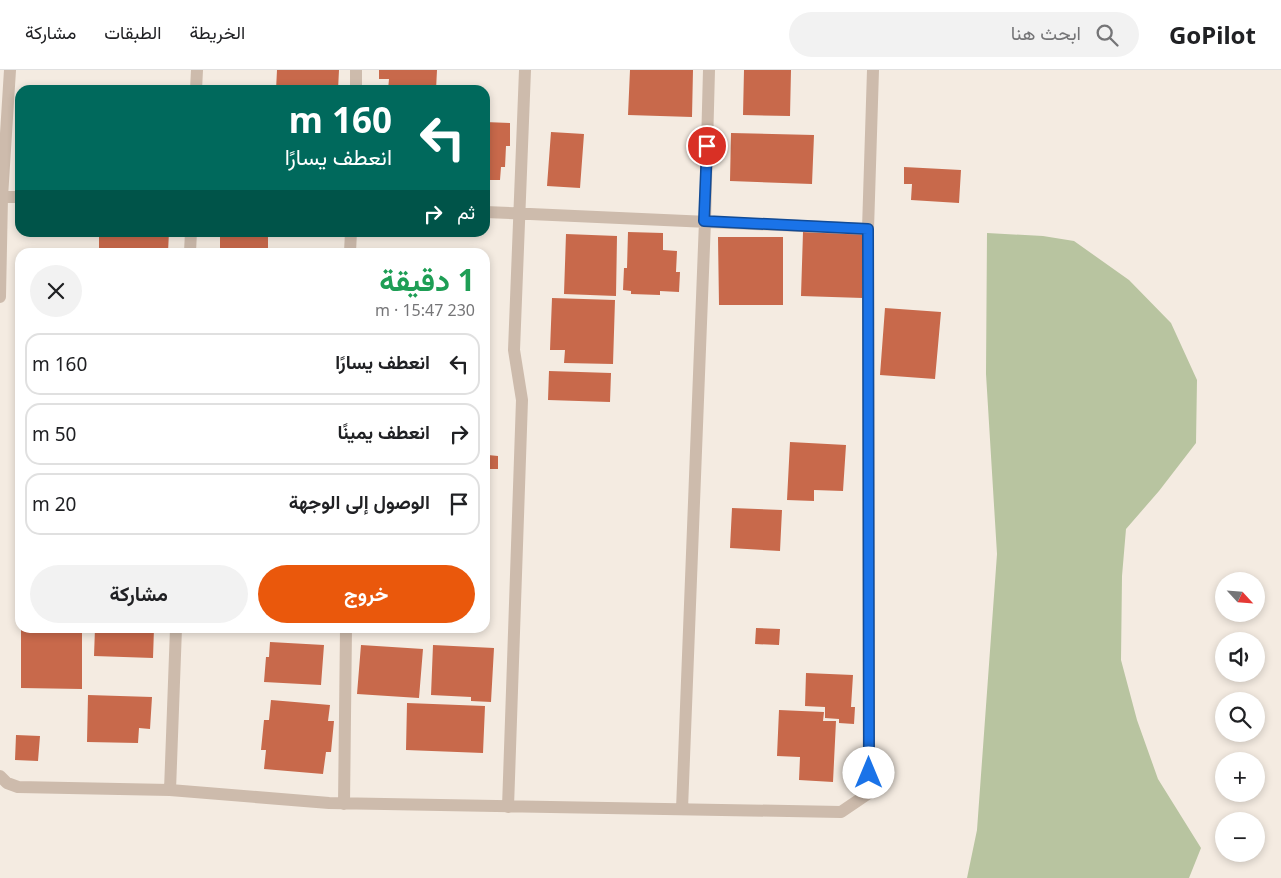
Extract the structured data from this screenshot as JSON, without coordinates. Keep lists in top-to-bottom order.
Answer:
{
  "north": "bottom right",
  "page": {
    "header": "GoPilot",
    "search": "ابحث هنا",
    "nav": ["الخريطة", "الطبقات", "مشاركة"],
    "turn": ["160 m", "انعطف يسارًا"],
    "then": "ثم",
    "heading": ["1 دقيقة", "230 m · 15:47"],
    "list": [
      {
        "name": "انعطف يسارًا",
        "value": "160 m"
      },
      {
        "name": "انعطف يمينًا",
        "value": "50 m"
      },
      {
        "name": "الوصول إلى الوجهة",
        "value": "20 m"
      }
    ],
    "buttons": ["خروج", "مشاركة"],
    "map_buttons": ["+", "−"]
  }
}
